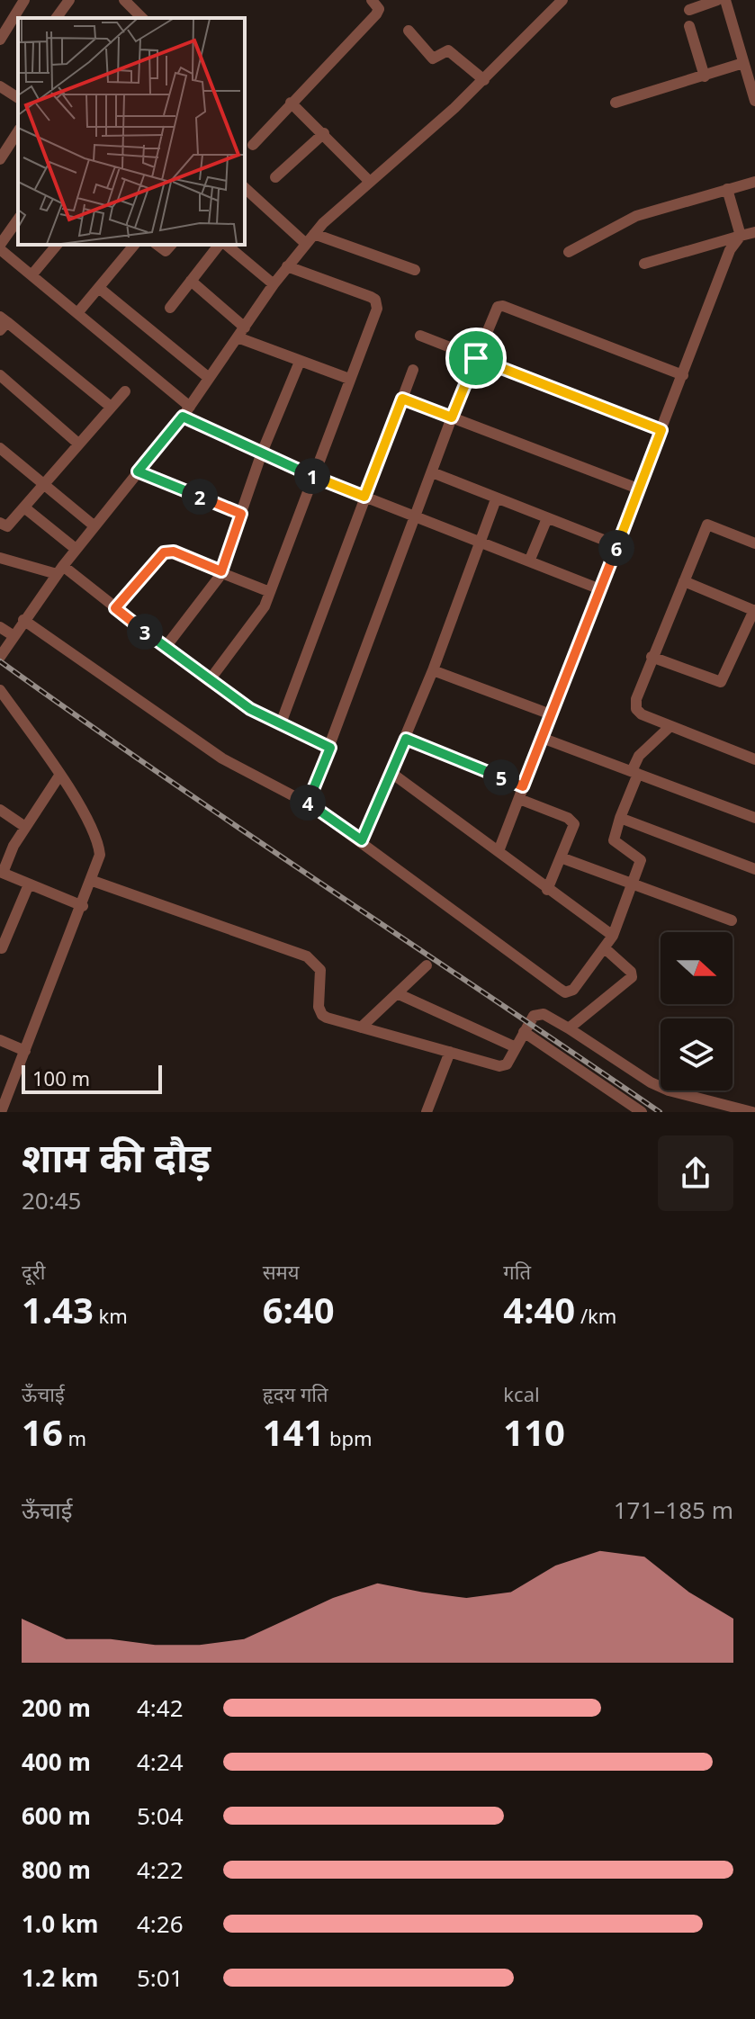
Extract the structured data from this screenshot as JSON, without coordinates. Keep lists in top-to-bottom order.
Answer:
{
  "scale_bar": "100 m",
  "north": "right",
  "page": {
    "pins": [
      "1",
      "2",
      "6",
      "3",
      "5",
      "4"
    ],
    "scale": "100 m",
    "heading": ["शाम की दौड़", "20:45"],
    "stats": [
      ["दूरी", "1.43 km"],
      ["समय", "6:40"],
      ["गति", "4:40 /km"],
      ["ऊँचाई", "16 m"],
      ["हृदय गति", "141 bpm"],
      ["kcal", "110"]
    ],
    "chart": ["ऊँचाई", "171–185 m"],
    "list": [
      {
        "name": "200 m",
        "note": "4:42"
      },
      {
        "name": "400 m",
        "note": "4:24"
      },
      {
        "name": "600 m",
        "note": "5:04"
      },
      {
        "name": "800 m",
        "note": "4:22"
      },
      {
        "name": "1.0 km",
        "note": "4:26"
      },
      {
        "name": "1.2 km",
        "note": "5:01"
      }
    ]
  }
}
